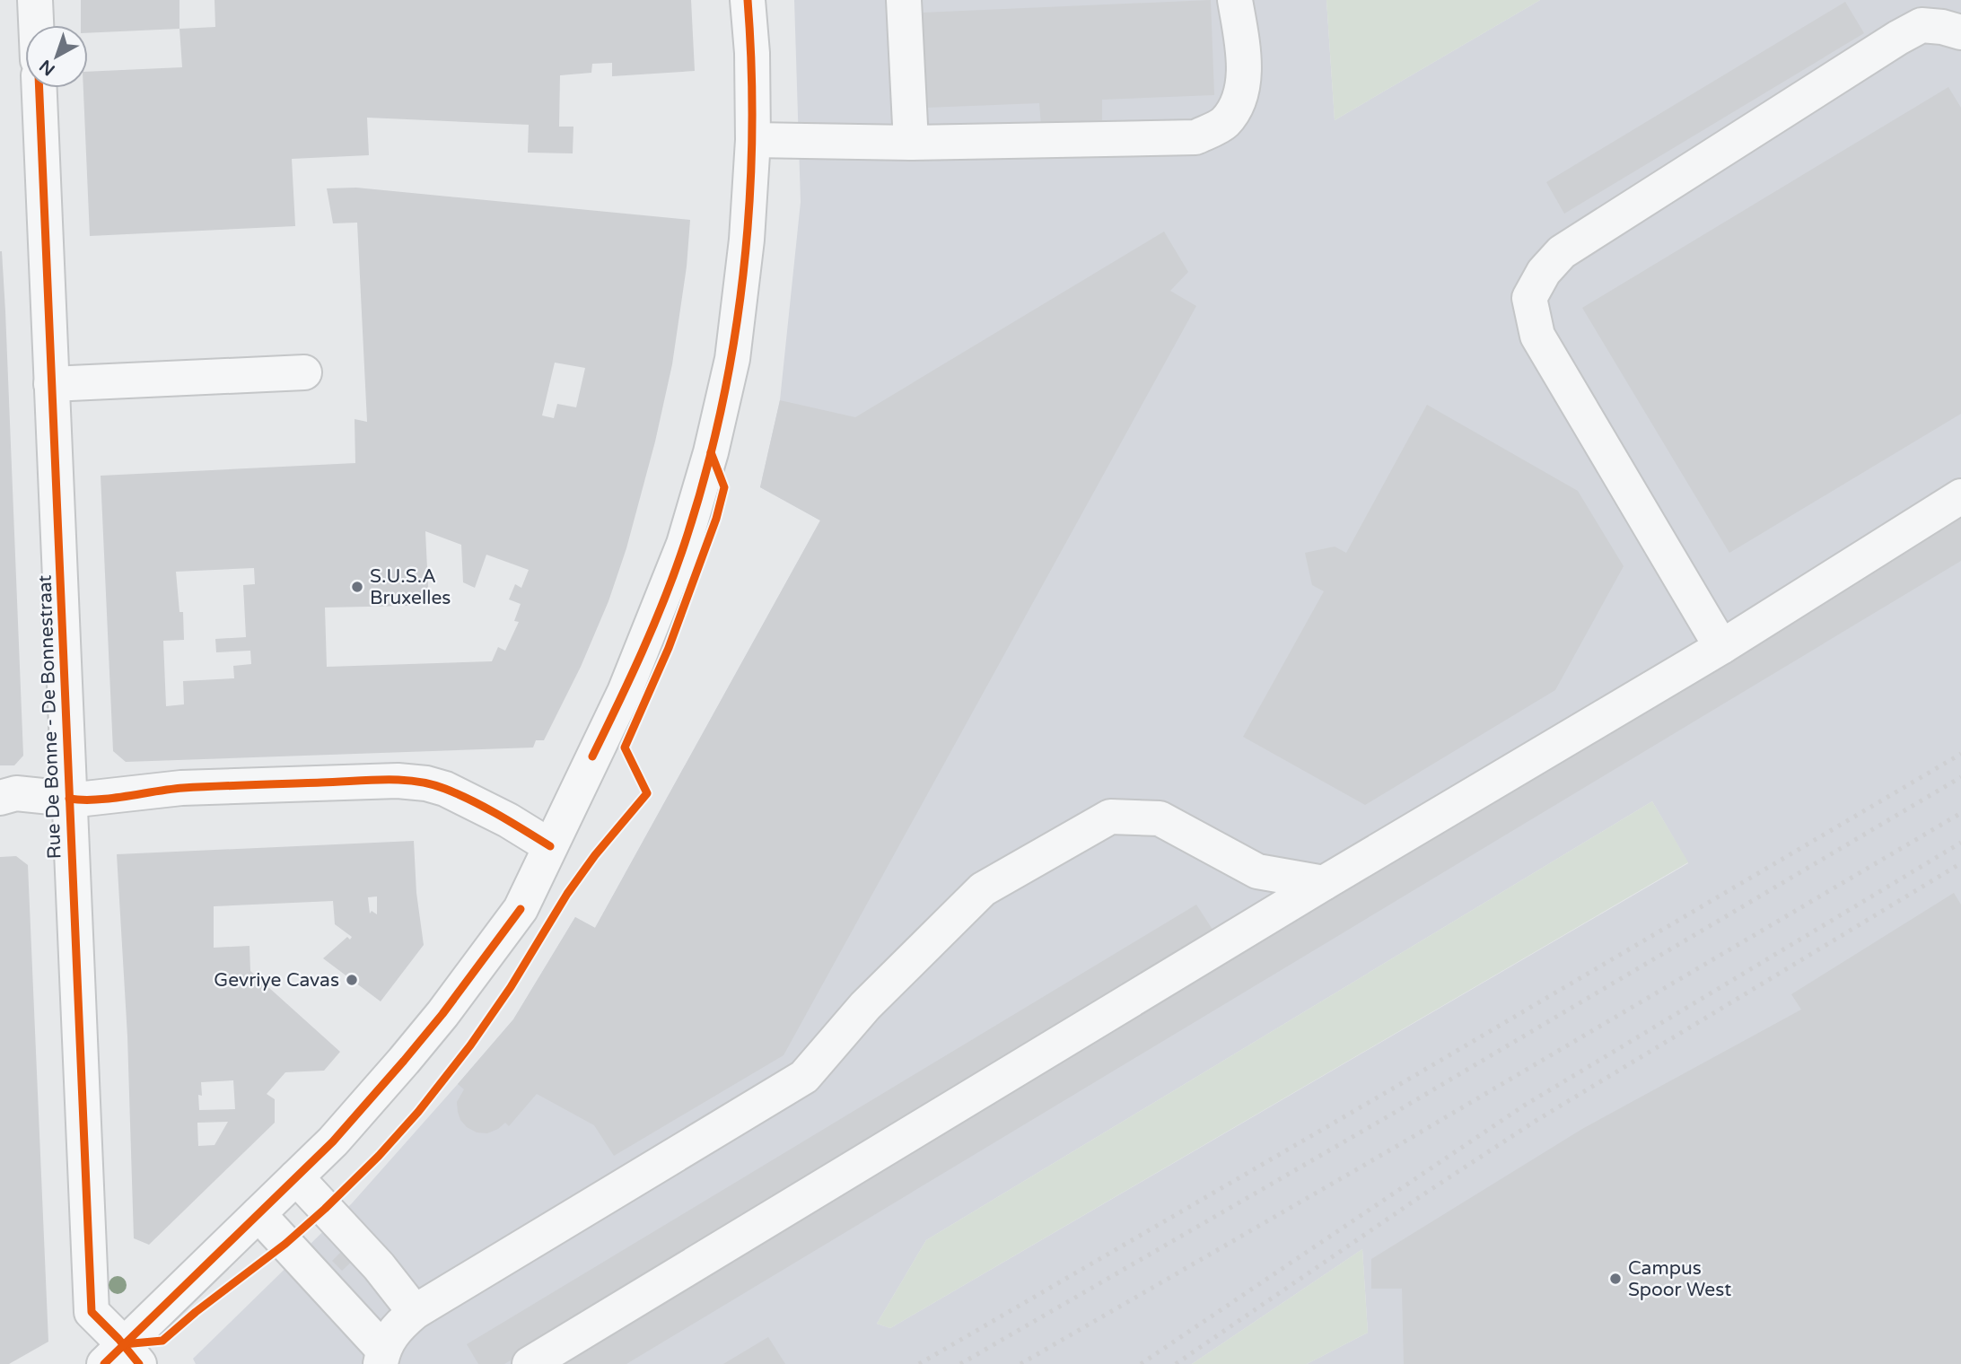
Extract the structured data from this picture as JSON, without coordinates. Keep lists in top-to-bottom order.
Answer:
{
  "streets": {
    "street": ["Rue De Bonne - De Bonnestraat"]
  },
  "places": ["S.U.S.A Bruxelles", "Gevriye Cavas", "Campus Spoor West"],
  "north": "bottom left"
}
